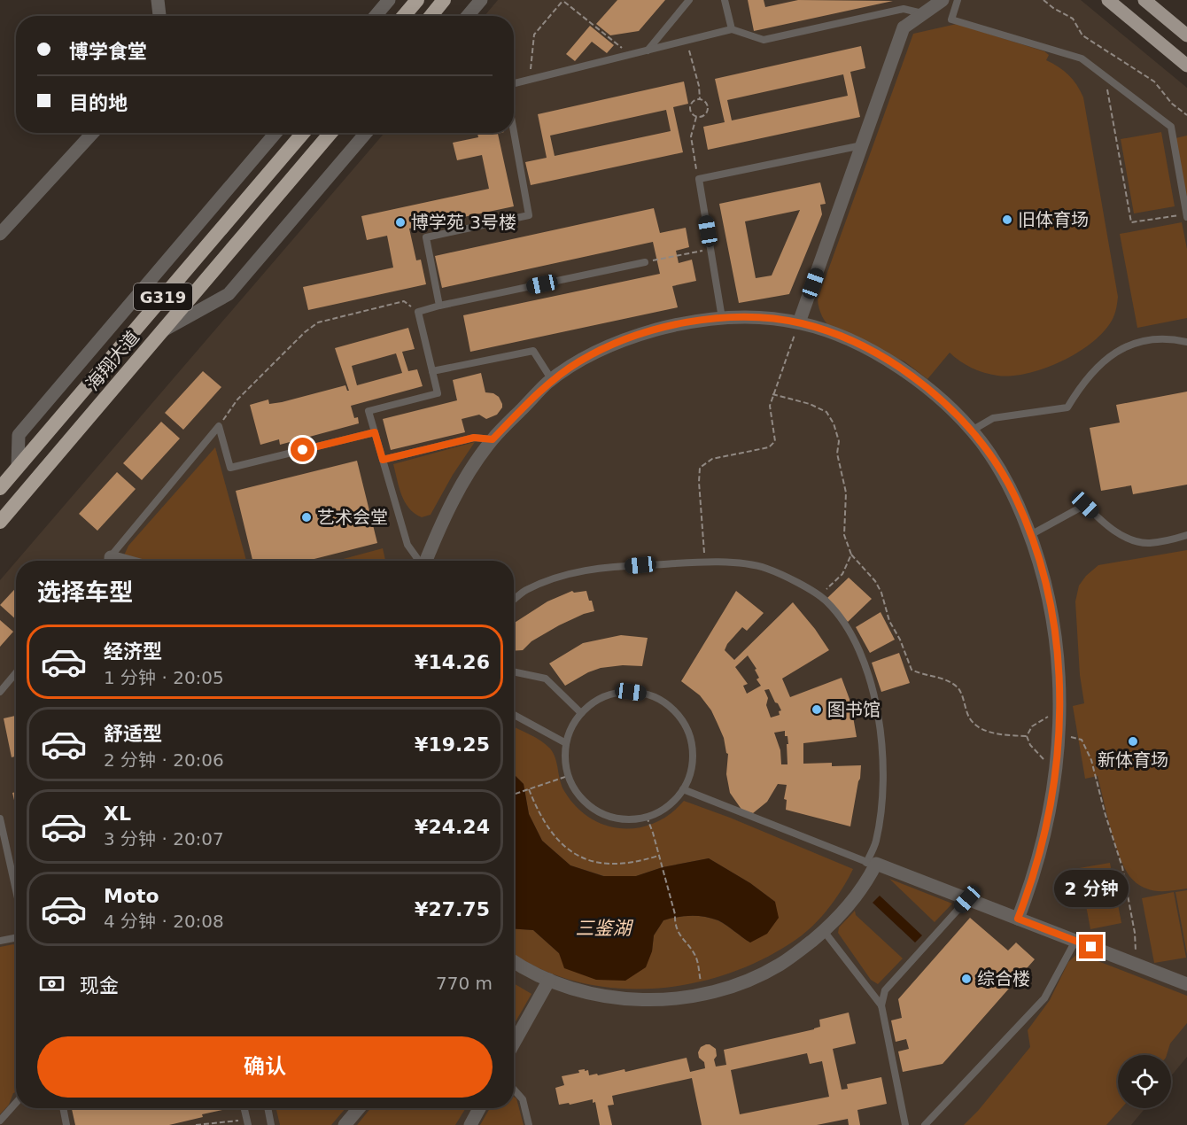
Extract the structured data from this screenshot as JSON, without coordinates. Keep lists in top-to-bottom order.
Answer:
{
  "streets": {
    "highway": ["G319", "海翔大道"]
  },
  "water": ["三鉴湖"],
  "places": [
    "旧体育场",
    "博学苑 3号楼",
    "艺术会堂",
    "图书馆",
    "新体育场",
    "综合楼"
  ],
  "page": {
    "banner": ["博学食堂", "目的地"],
    "heading": "选择车型",
    "list": [
      {
        "name": "经济型",
        "note": "1 分钟 · 20:05",
        "value": "¥14.26"
      },
      {
        "name": "舒适型",
        "note": "2 分钟 · 20:06",
        "value": "¥19.25"
      },
      {
        "name": "XL",
        "note": "3 分钟 · 20:07",
        "value": "¥24.24"
      },
      {
        "name": "Moto",
        "note": "4 分钟 · 20:08",
        "value": "¥27.75"
      }
    ],
    "bubble": "2 分钟",
    "pay": ["现金", "770 m"],
    "buttons": "确认"
  }
}
